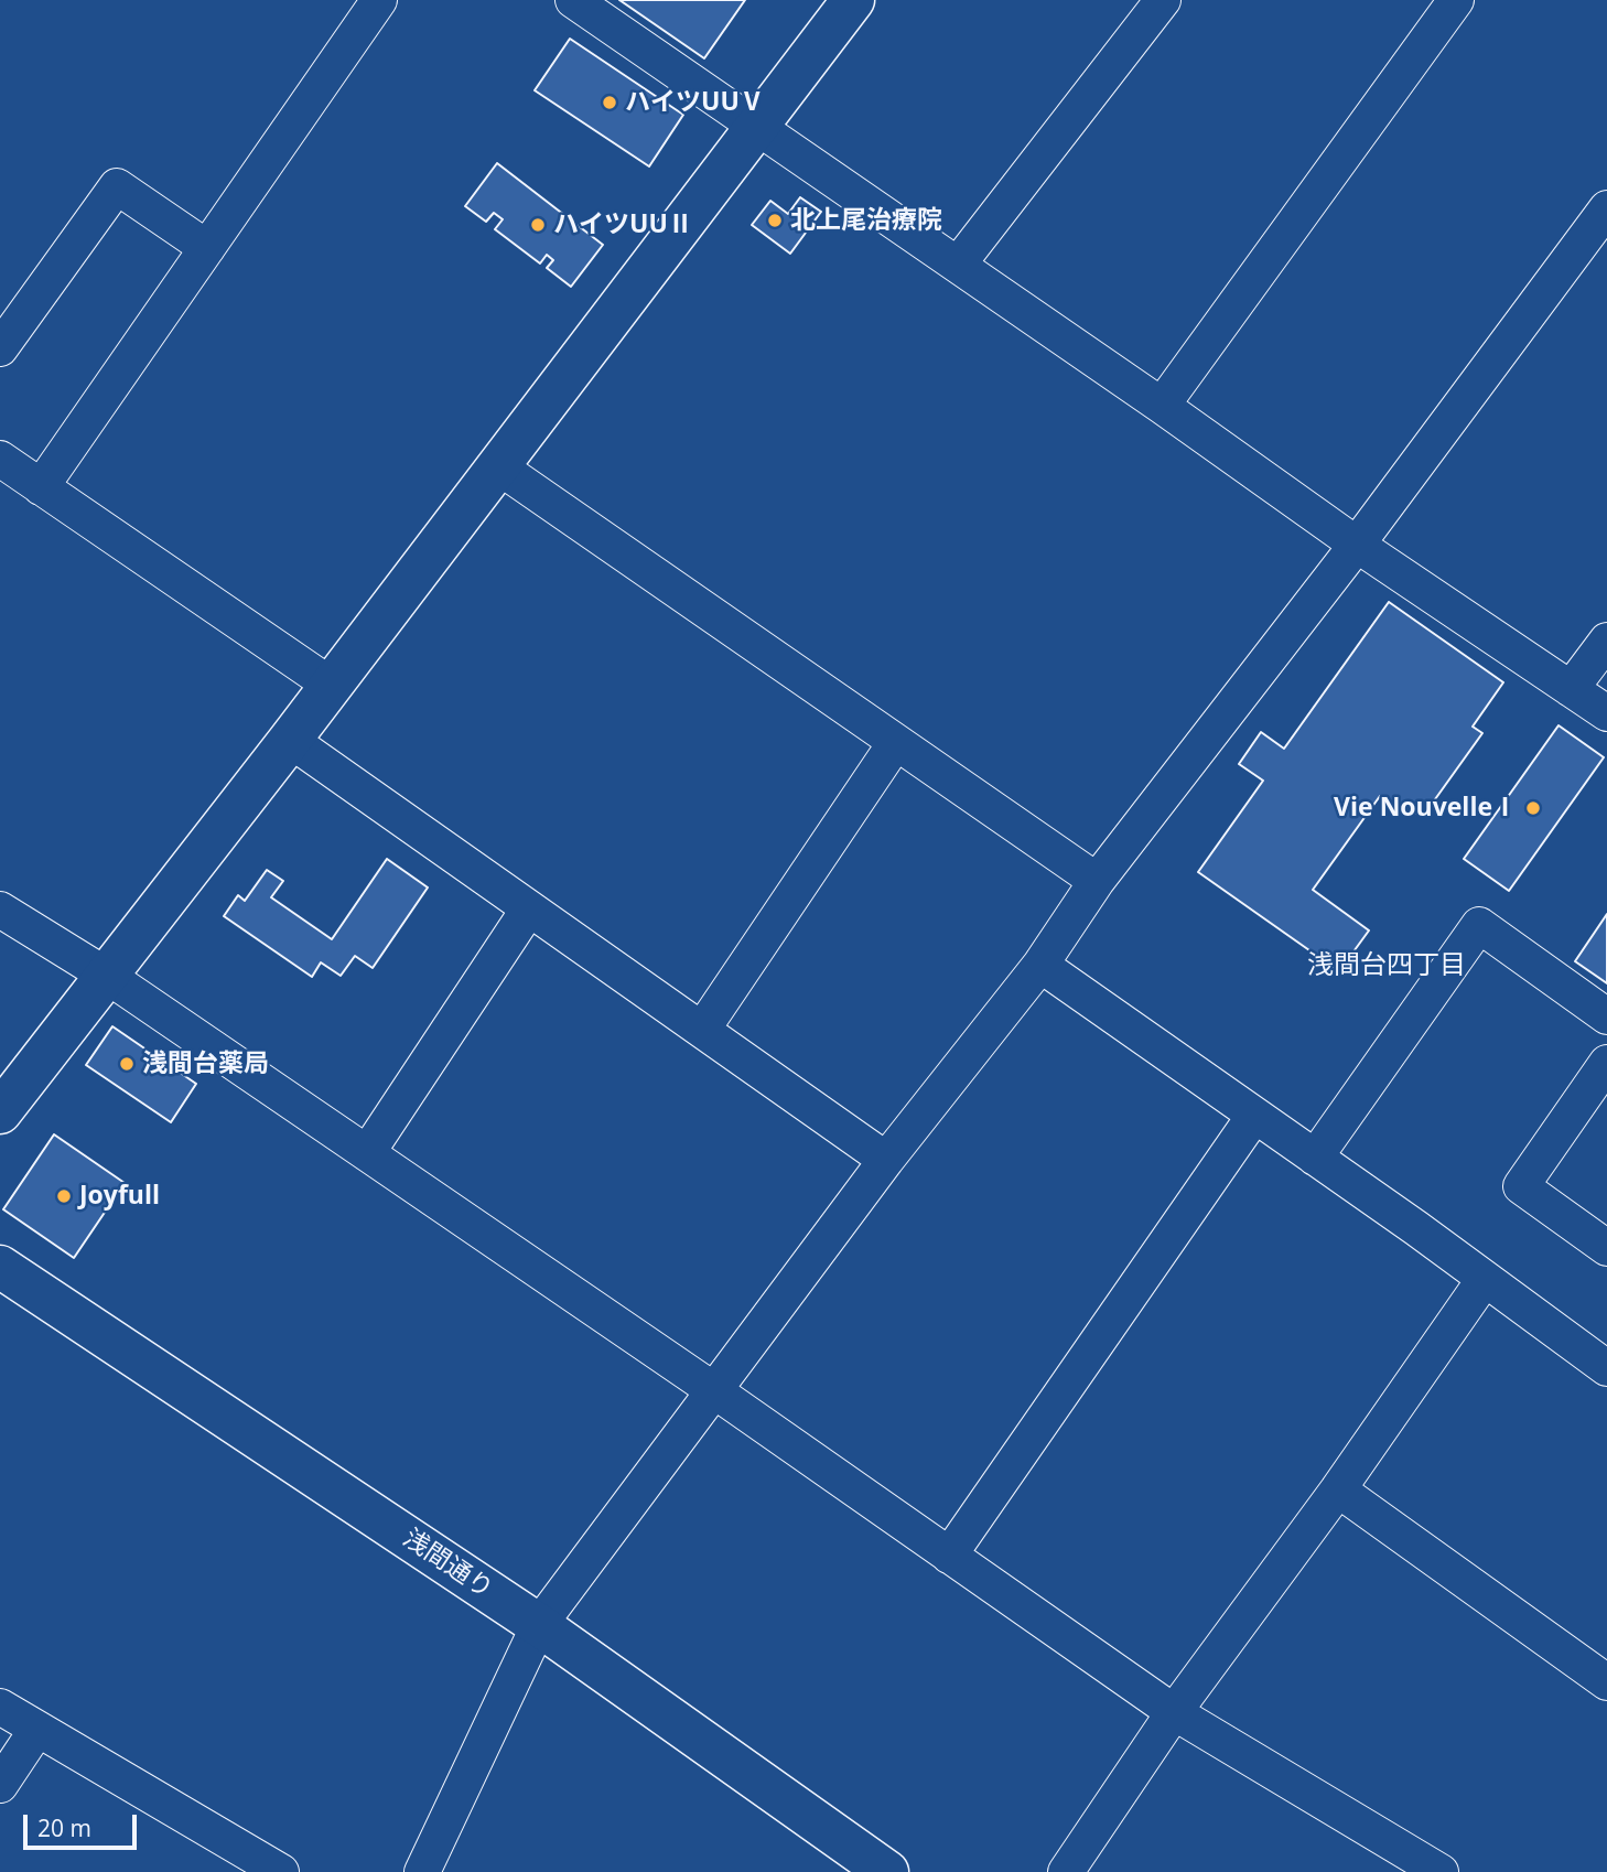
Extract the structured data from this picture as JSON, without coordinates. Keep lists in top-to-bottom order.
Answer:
{
  "streets": {
    "street": ["浅間通り"]
  },
  "districts": ["浅間台四丁目"],
  "places": [
    "ハイツUUⅤ",
    "北上尾治療院",
    "ハイツUUⅡ",
    "Vie NouvelleⅠ",
    "浅間台薬局",
    "Joyfull"
  ],
  "scale_bar": "20 m"
}
